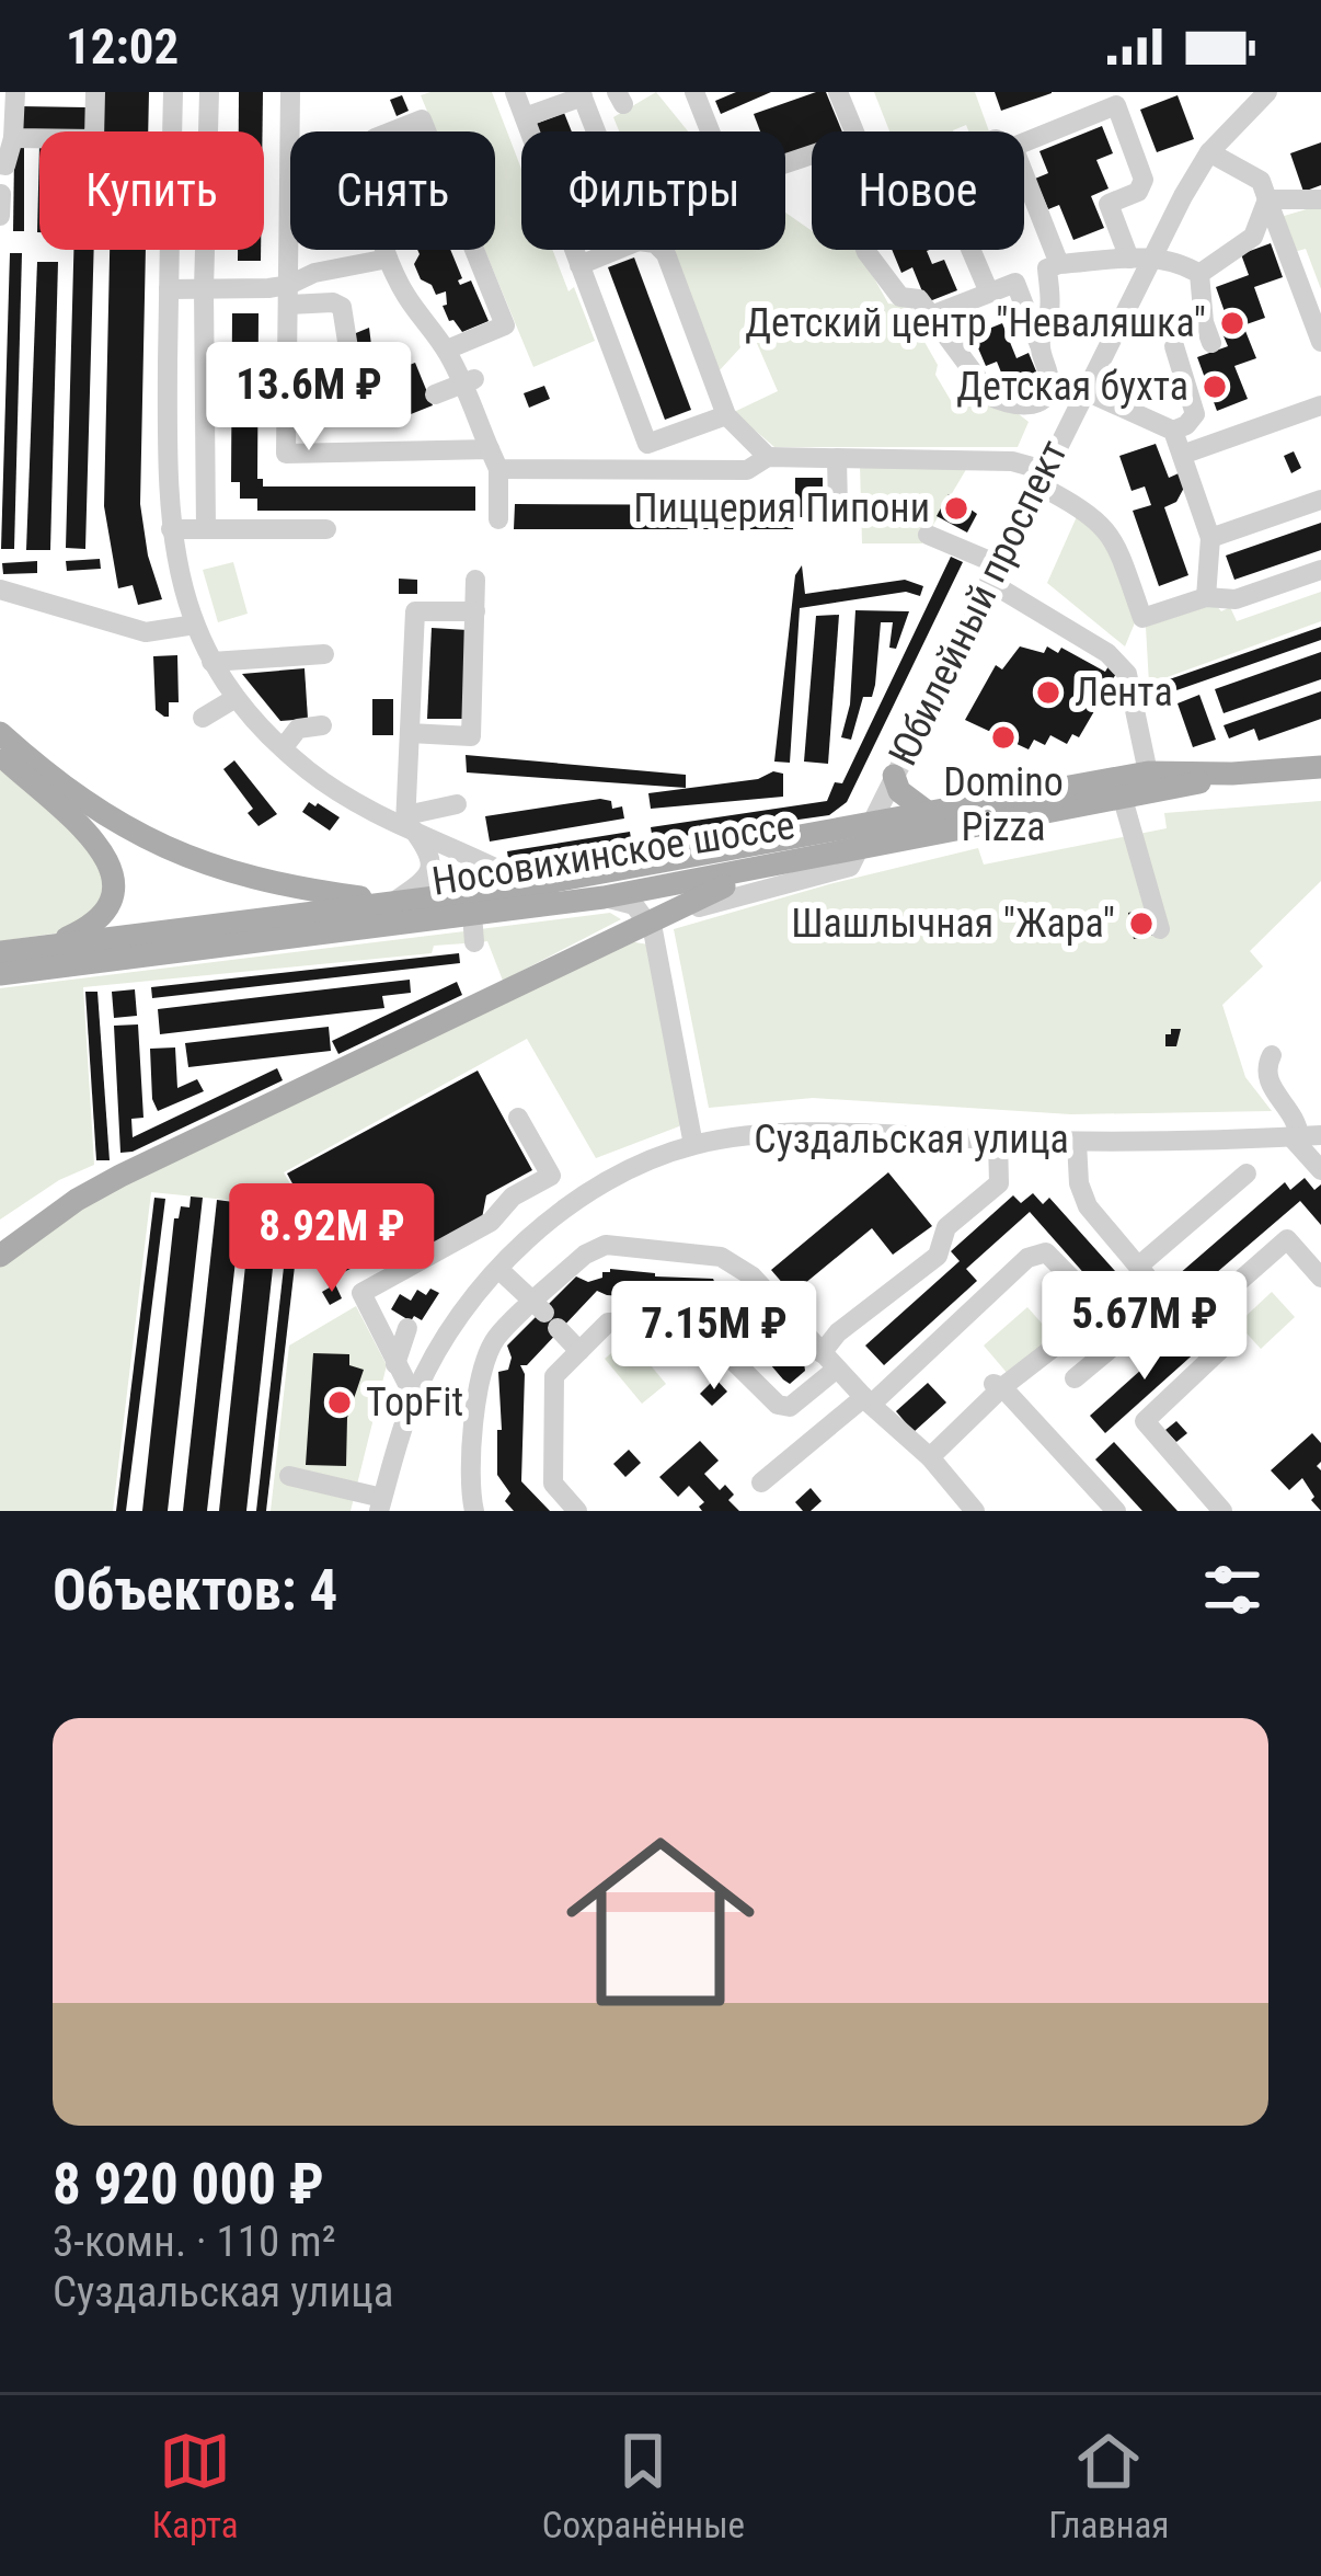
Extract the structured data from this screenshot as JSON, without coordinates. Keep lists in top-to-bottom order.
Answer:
{
  "streets": {
    "main road": ["Носовихинское шоссе"],
    "street": ["Юбилейный проспект", "Суздальская улица"]
  },
  "crossings": [
    ["Юбилейный проспект", "Носовихинское шоссе"]
  ],
  "places": [
    "Детский центр \"Неваляшка\"",
    "Детская бухта",
    "Пиццерия Пипони",
    "Лента",
    "Domino Pizza",
    "Шашлычная \"Жара\"",
    "TopFit"
  ],
  "page": {
    "status": "12:02",
    "chip": [
      "Купить",
      "Снять",
      "Фильтры",
      "Новое"
    ],
    "price": [
      "13.6M ₽",
      "8.92M ₽",
      "5.67M ₽",
      "7.15M ₽"
    ],
    "heading": "Объектов: 4",
    "list": [
      {
        "name": "8 920 000 ₽",
        "note": "3-комн. · 110 m² · Суздальская улица"
      }
    ],
    "tabs": ["Карта", "Сохранённые", "Главная"]
  }
}
